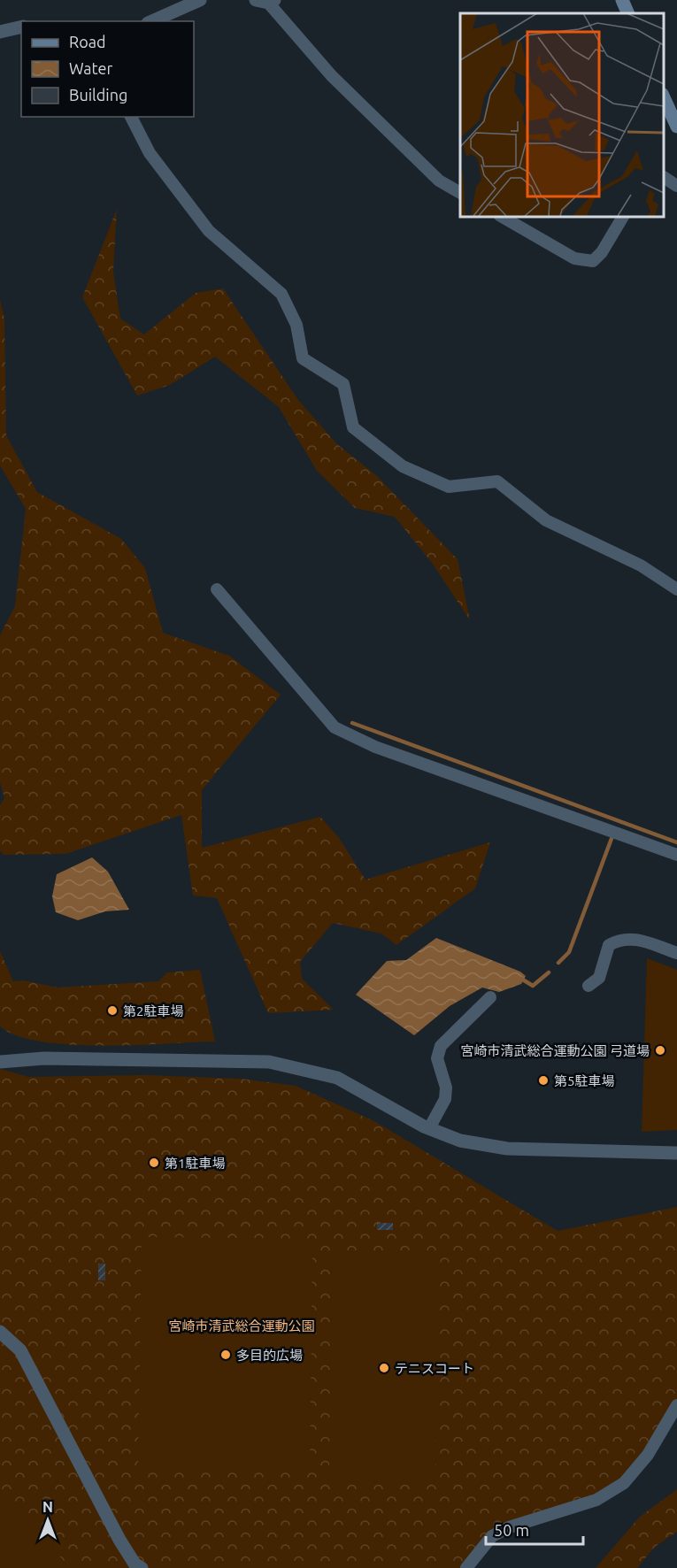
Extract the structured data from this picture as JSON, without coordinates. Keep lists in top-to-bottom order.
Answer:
{
  "parks": ["宮崎市清武総合運動公園"],
  "places": [
    "第2駐車場",
    "宮崎市清武総合運動公園 弓道場",
    "第5駐車場",
    "第1駐車場",
    "多目的広場",
    "テニスコート"
  ],
  "legend": ["Road", "Water", "Building"],
  "scale_bar": "50 m",
  "north": "top"
}
